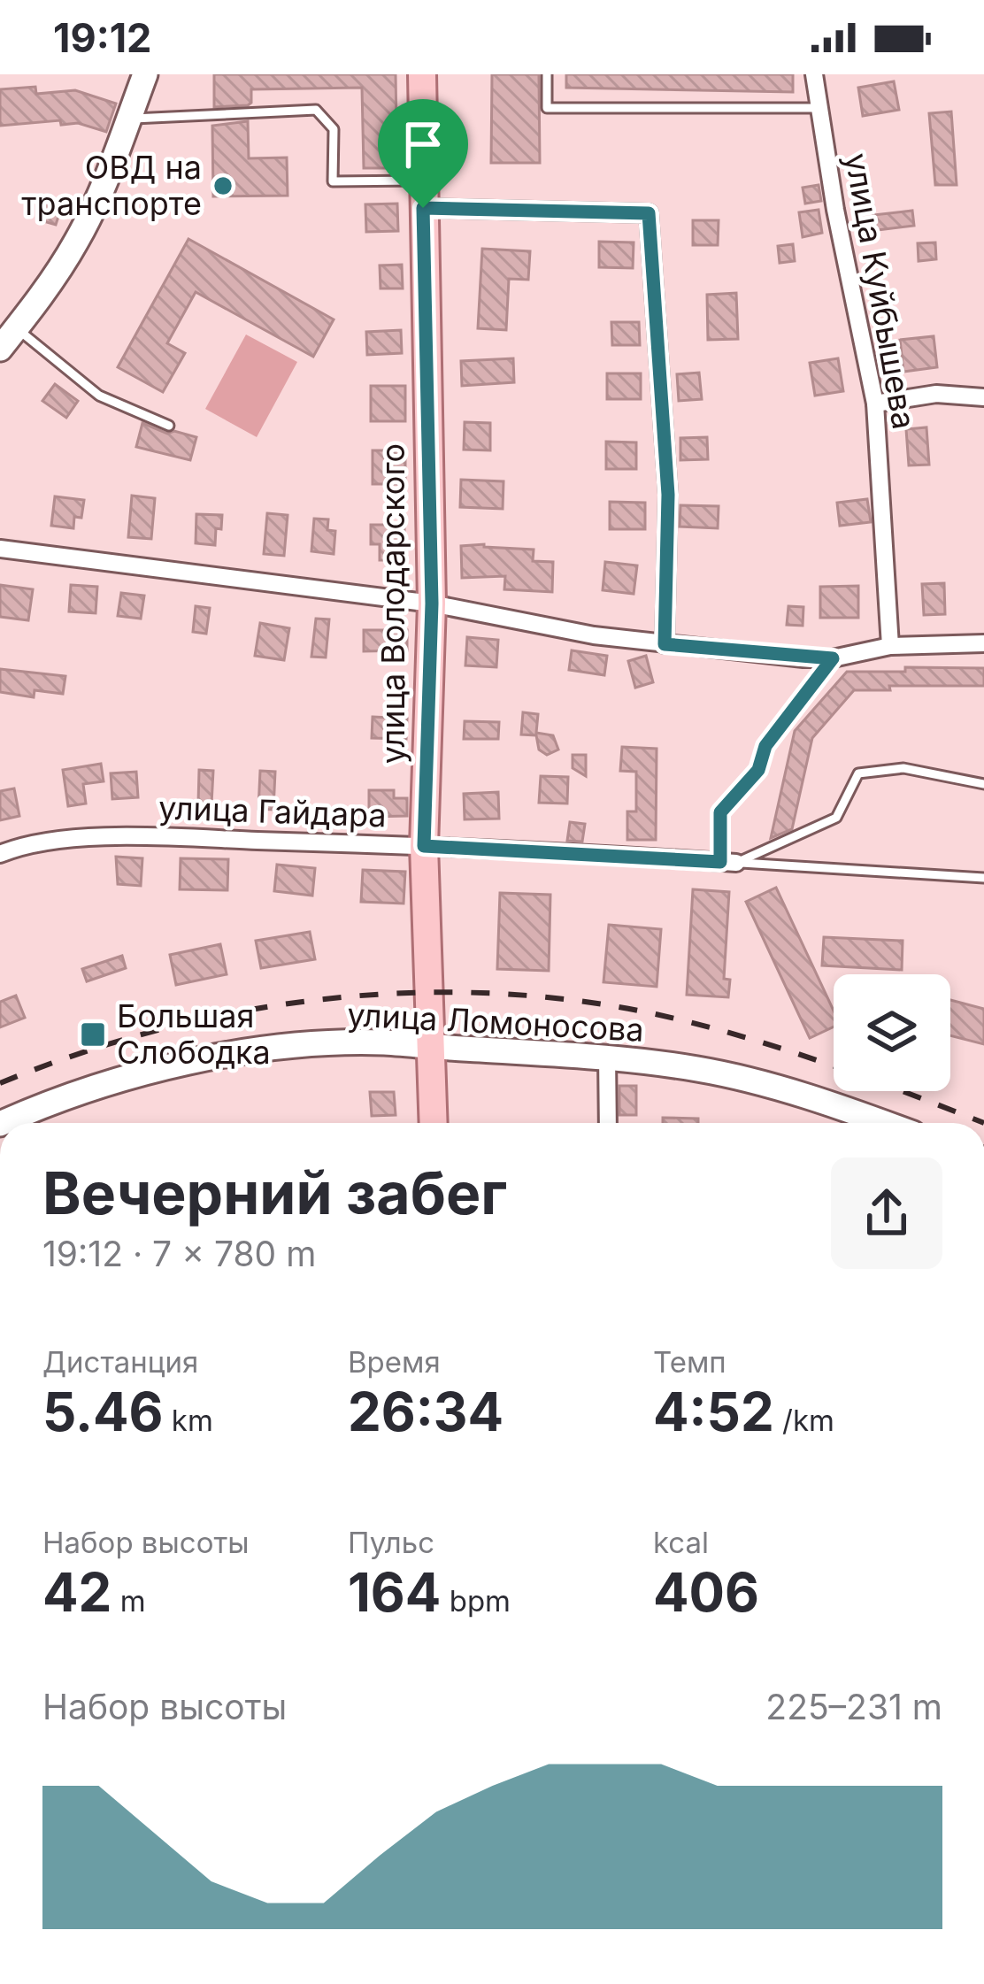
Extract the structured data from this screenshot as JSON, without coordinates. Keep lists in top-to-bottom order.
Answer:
{
  "streets": {
    "main road": ["улица Володарского", "улица Ломоносова"],
    "street": ["улица Куйбышева", "улица Гайдара"]
  },
  "crossings": [
    ["улица Володарского", "улица Гайдара"],
    ["улица Володарского", "улица Ломоносова"]
  ],
  "places": {
    "other": ["ОВД на транспорте"],
    "transit": ["Большая Слободка"]
  },
  "page": {
    "status": "19:12",
    "heading": ["Вечерний забег", "19:12 · 7 × 780 m"],
    "stats": [
      ["Дистанция", "5.46 km"],
      ["Время", "26:34"],
      ["Темп", "4:52 /km"],
      ["Набор высоты", "42 m"],
      ["Пульс", "164 bpm"],
      ["kcal", "406"]
    ],
    "chart": ["Набор высоты", "225–231 m"]
  }
}
